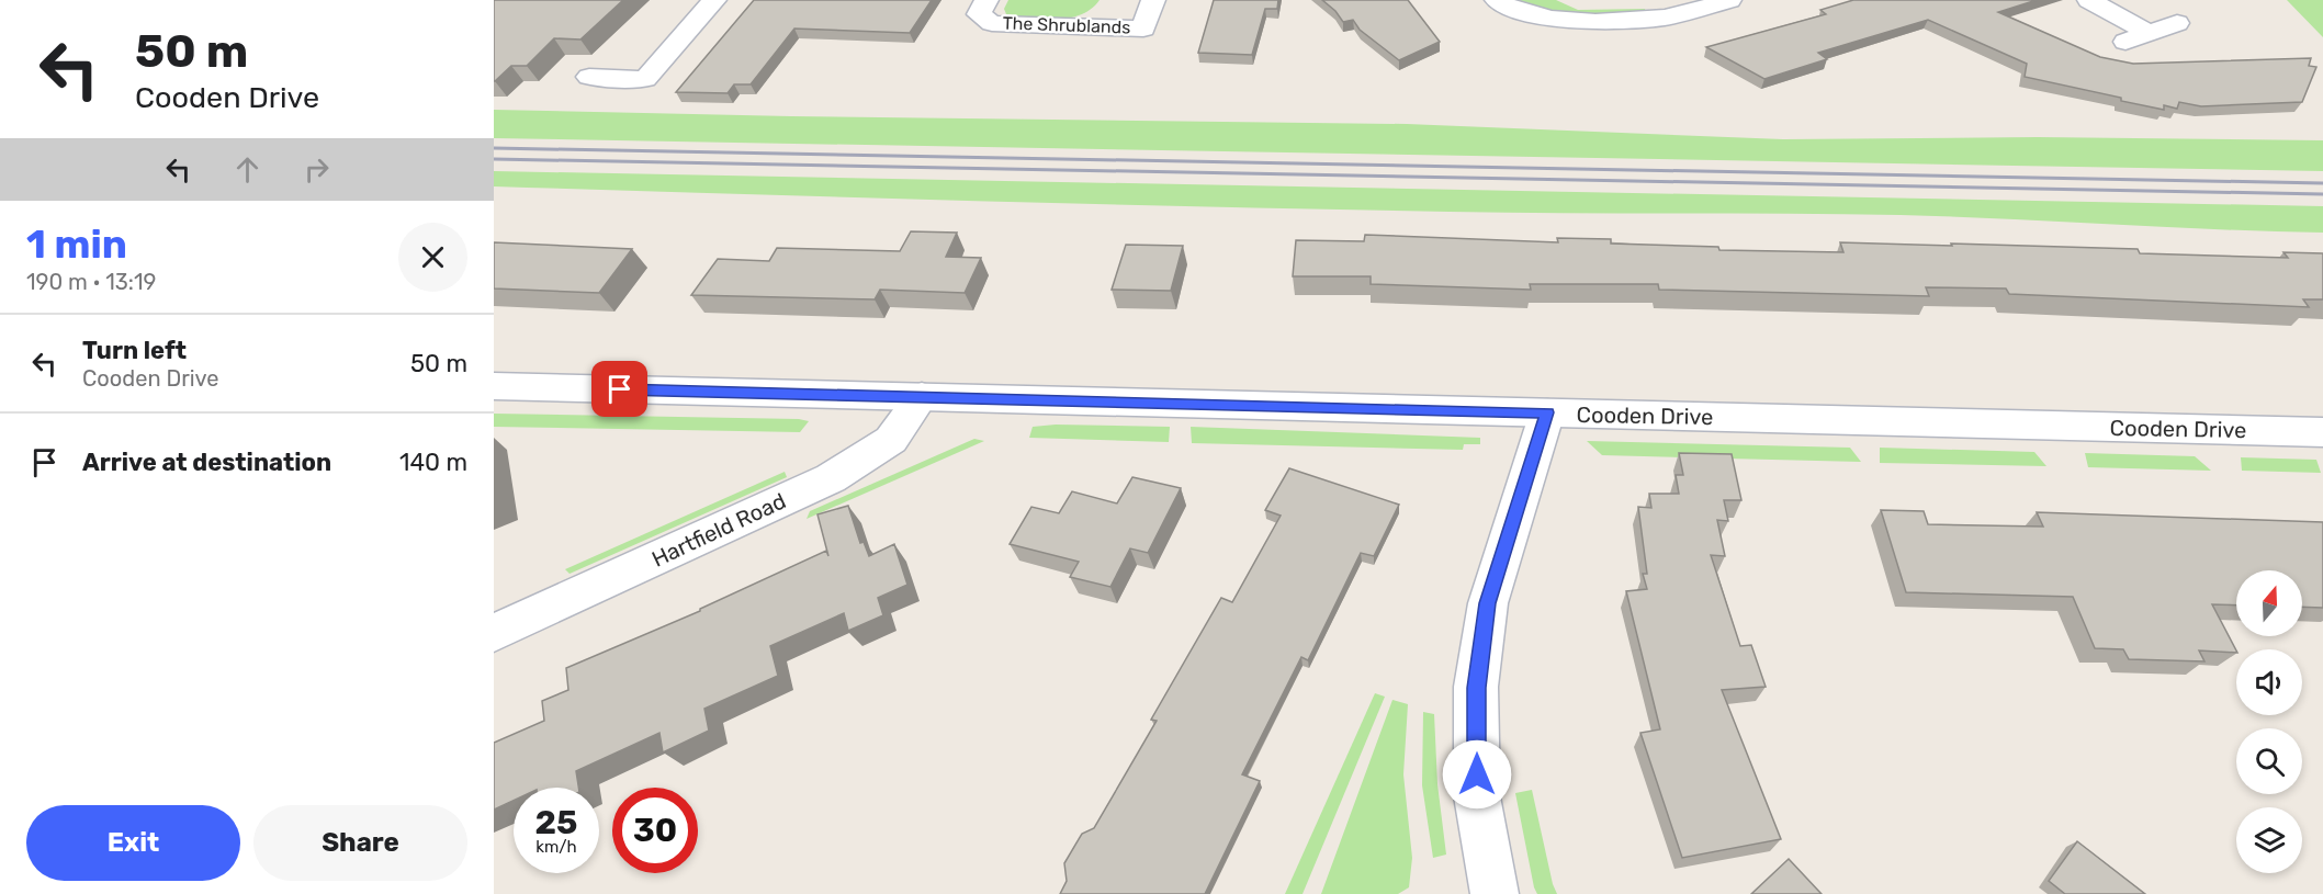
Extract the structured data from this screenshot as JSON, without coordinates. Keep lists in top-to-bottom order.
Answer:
{
  "streets": {
    "street": ["The Shrublands", "Cooden Drive", "Hartfield Road"]
  },
  "crossings": [
    ["Cooden Drive", "Hartfield Road"]
  ],
  "north": "top",
  "page": {
    "turn": ["50 m", "Cooden Drive"],
    "heading": ["1 min", "190 m · 13:19"],
    "list": [
      {
        "name": "Turn left",
        "note": "Cooden Drive",
        "value": "50 m"
      },
      {
        "name": "Arrive at destination",
        "value": "140 m"
      }
    ],
    "speed": "25 km/h",
    "limit": "30",
    "buttons": ["Exit", "Share"]
  }
}
